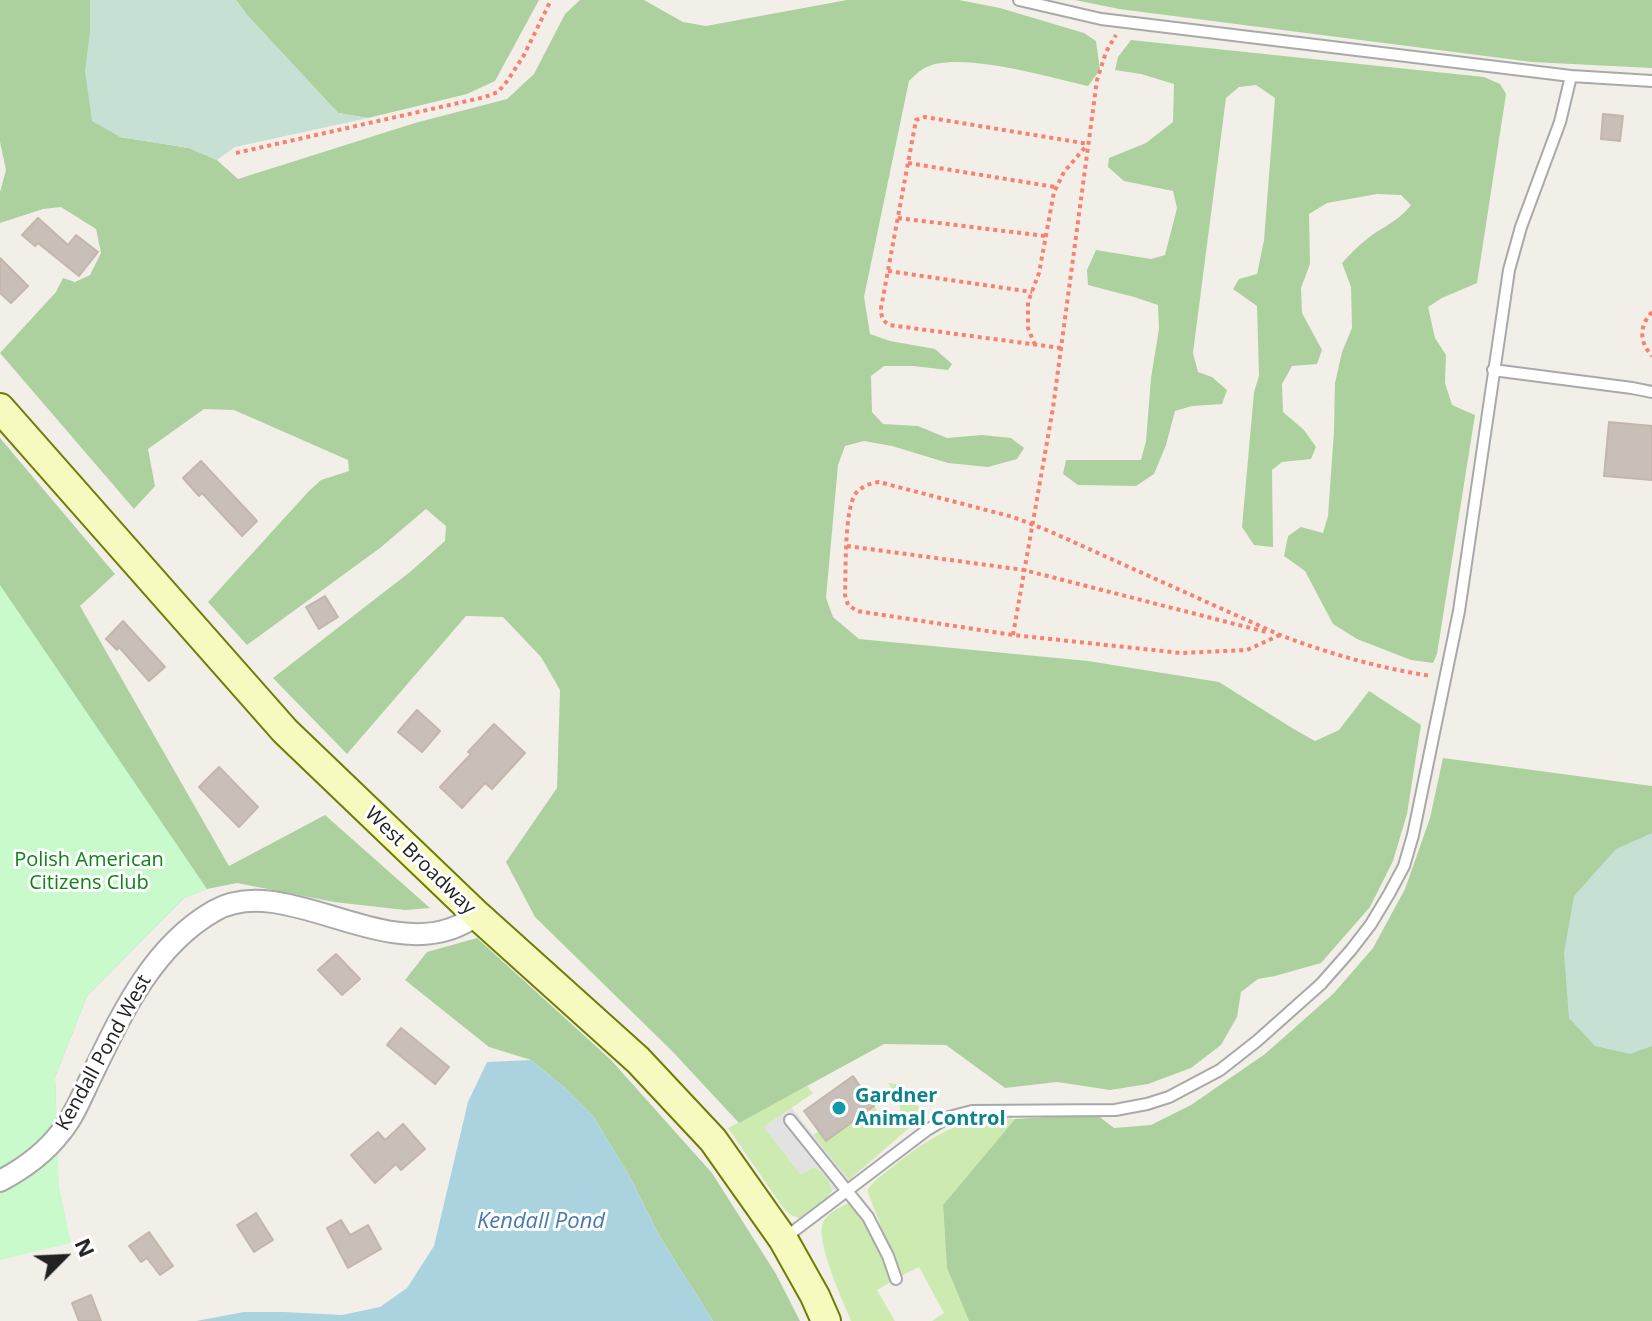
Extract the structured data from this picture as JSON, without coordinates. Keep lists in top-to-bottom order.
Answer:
{
  "streets": {
    "main road": ["West Broadway"],
    "street": ["Kendall Pond West"]
  },
  "crossings": [
    ["West Broadway", "Kendall Pond West"]
  ],
  "water": ["Kendall Pond"],
  "parks": ["Polish American Citizens Club"],
  "places": ["Gardner Animal Control"],
  "north": "top right"
}
